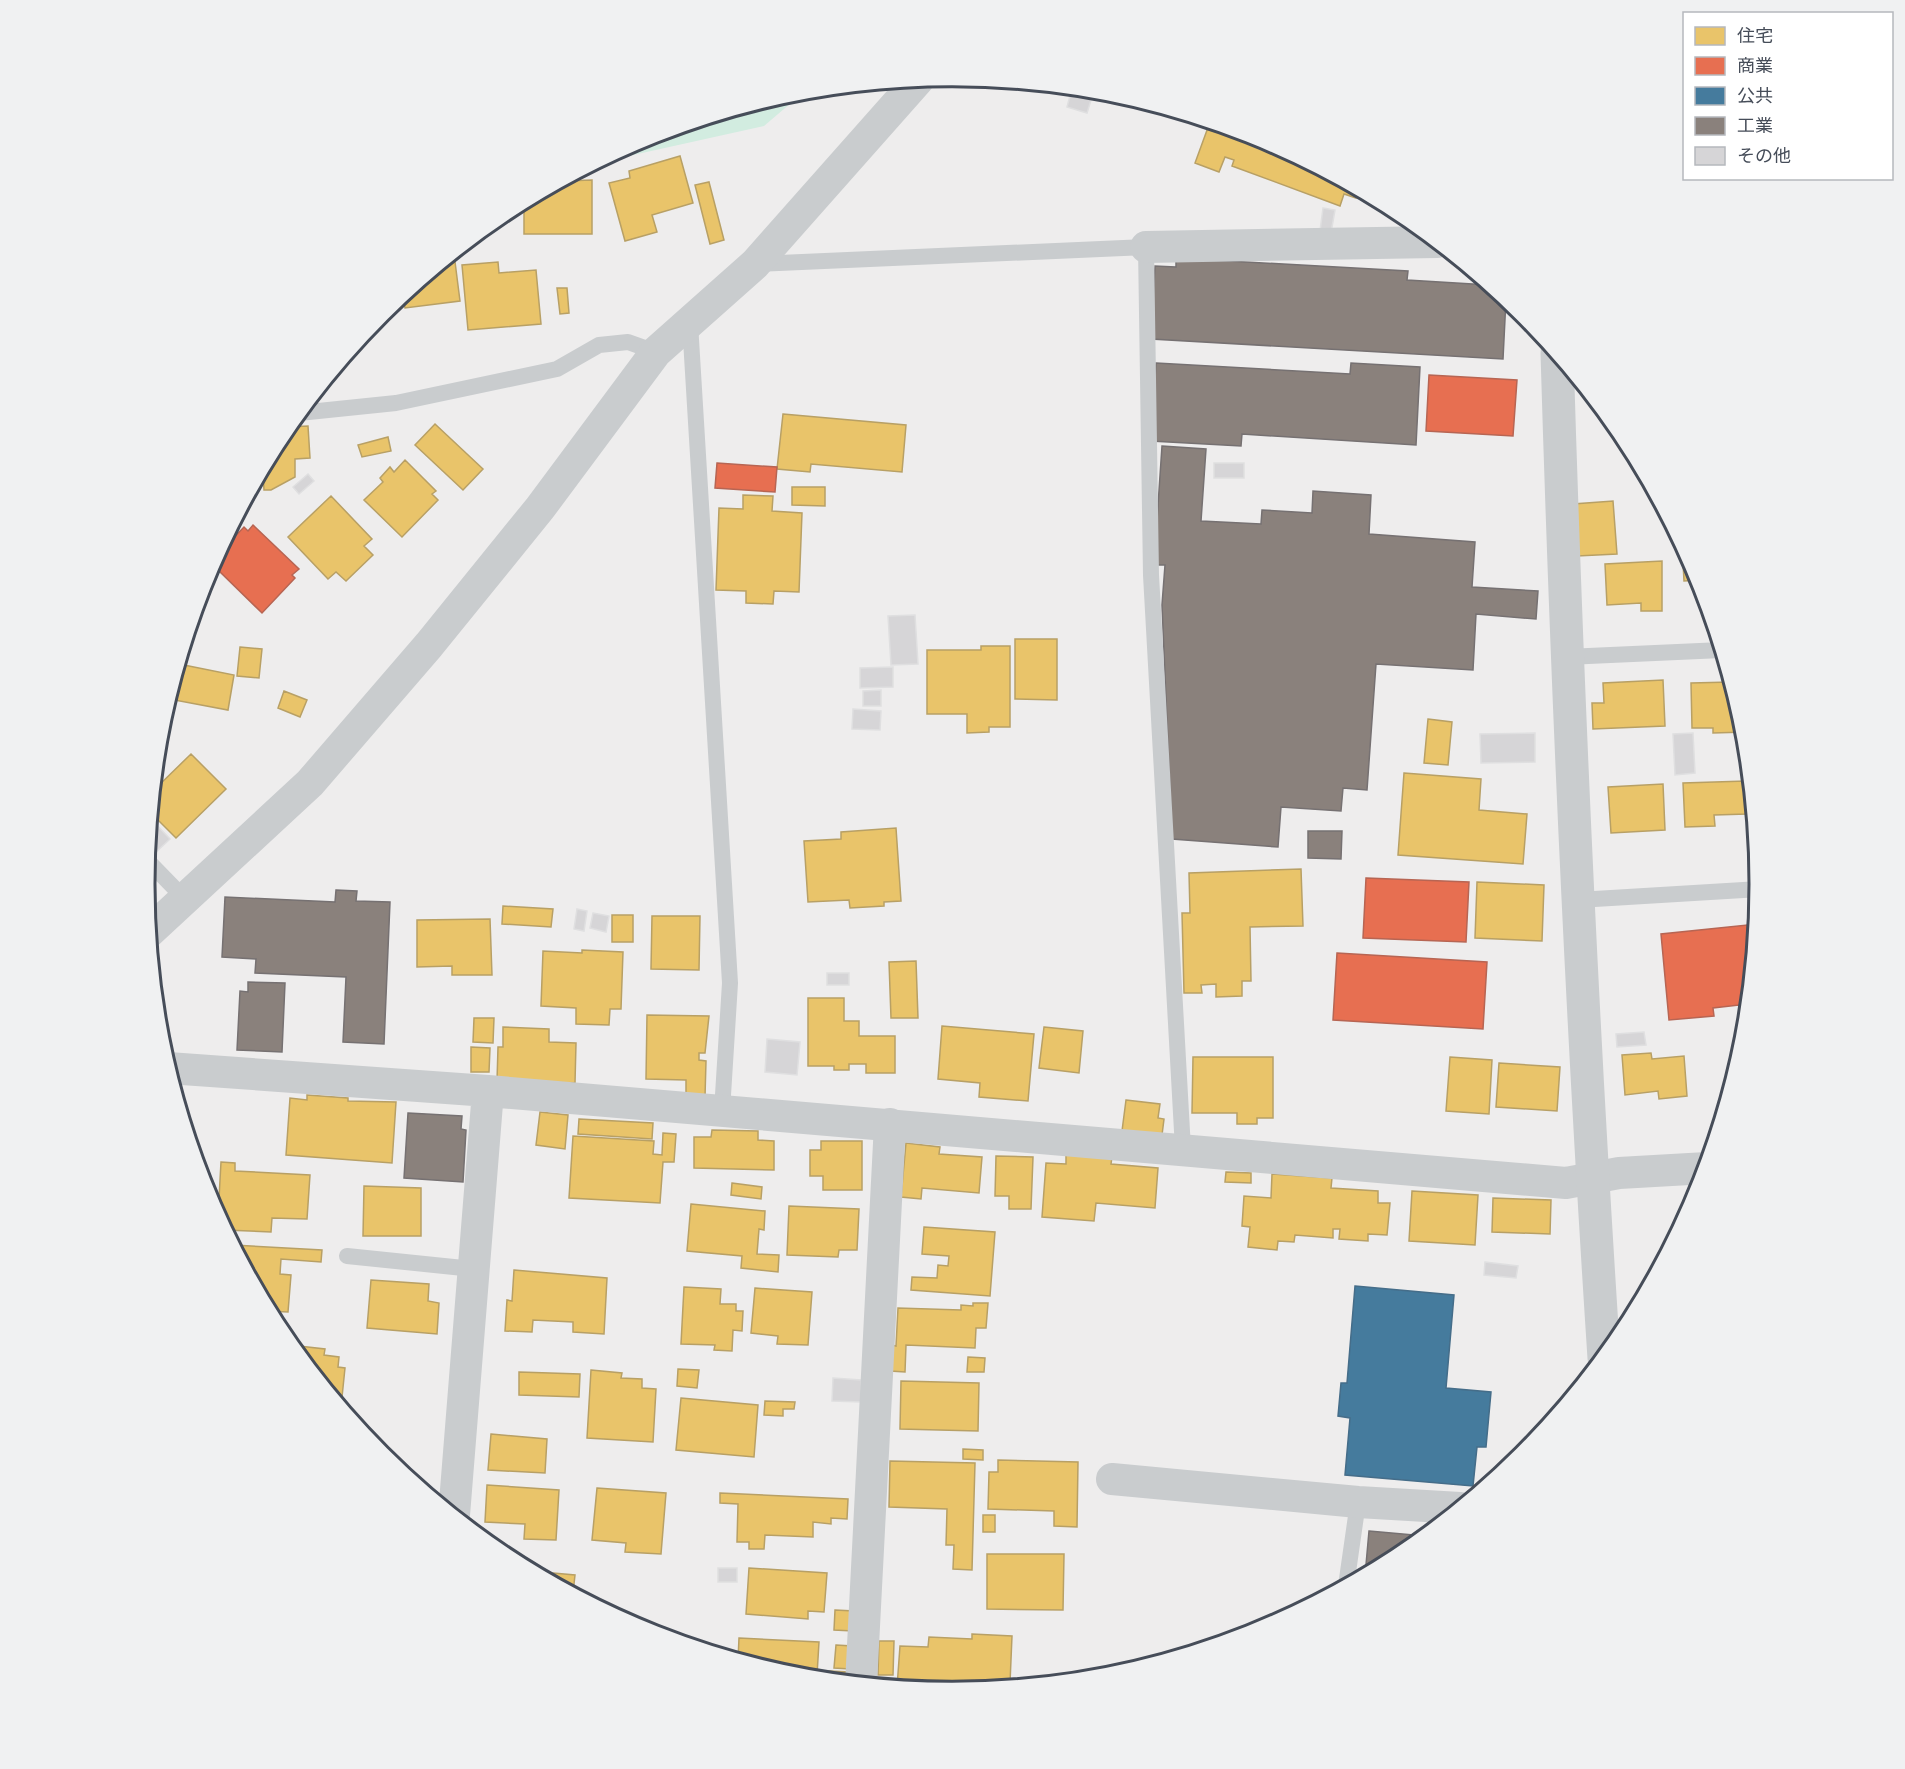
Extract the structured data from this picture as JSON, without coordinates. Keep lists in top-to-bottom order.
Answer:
{
  "legend": [
    "住宅",
    "商業",
    "公共",
    "工業",
    "その他"
  ]
}
